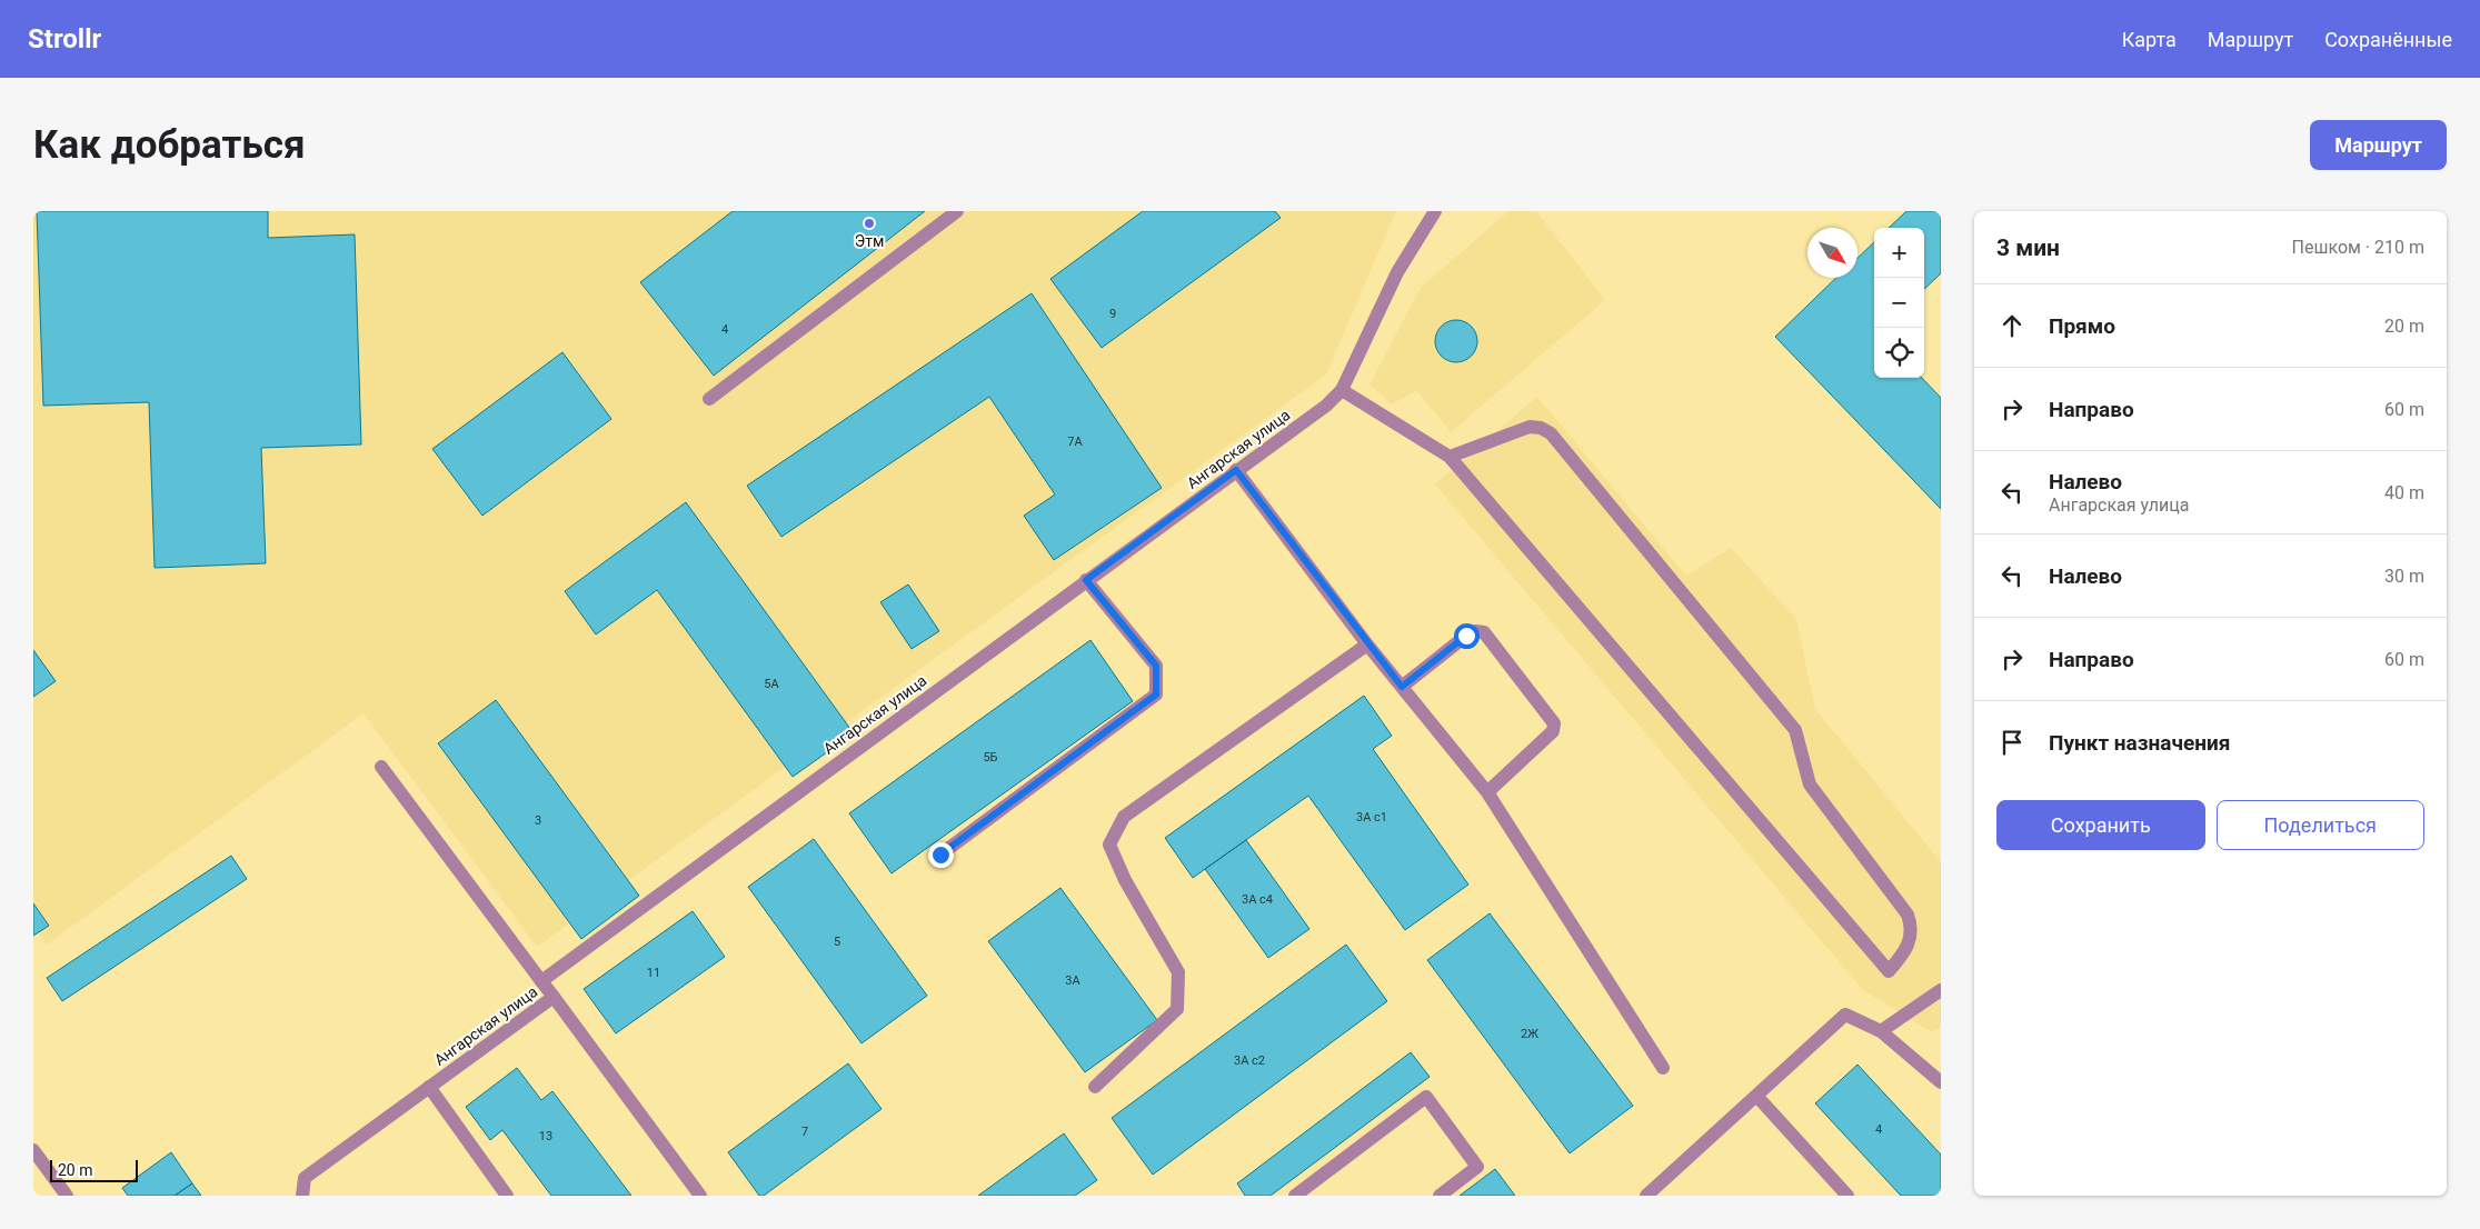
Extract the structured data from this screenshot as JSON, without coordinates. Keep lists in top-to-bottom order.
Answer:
{
  "streets": {
    "street": ["Ангарская улица"]
  },
  "places": ["Этм"],
  "house_numbers": [
    "9",
    "4",
    "7А",
    "5А",
    "5Б",
    "3А с1",
    "3",
    "3А с4",
    "5",
    "11",
    "3А",
    "2Ж",
    "3А с2",
    "4",
    "7",
    "13"
  ],
  "scale_bar": "20 m",
  "north": "bottom right",
  "page": {
    "header": "Strollr",
    "nav": ["Карта", "Маршрут", "Сохранённые"],
    "buttons": [
      "Маршрут",
      ["Сохранить", "Поделиться"]
    ],
    "title": "Как добраться",
    "heading": ["3 мин", "Пешком · 210 m"],
    "map_buttons": ["+", "−"],
    "list": [
      ["Прямо", "20 m"],
      ["Направо", "60 m"],
      ["Налево", "Ангарская улица", "40 m"],
      ["Налево", "30 m"],
      ["Направо", "60 m"],
      "Пункт назначения"
    ],
    "scale": "20 m"
  }
}
